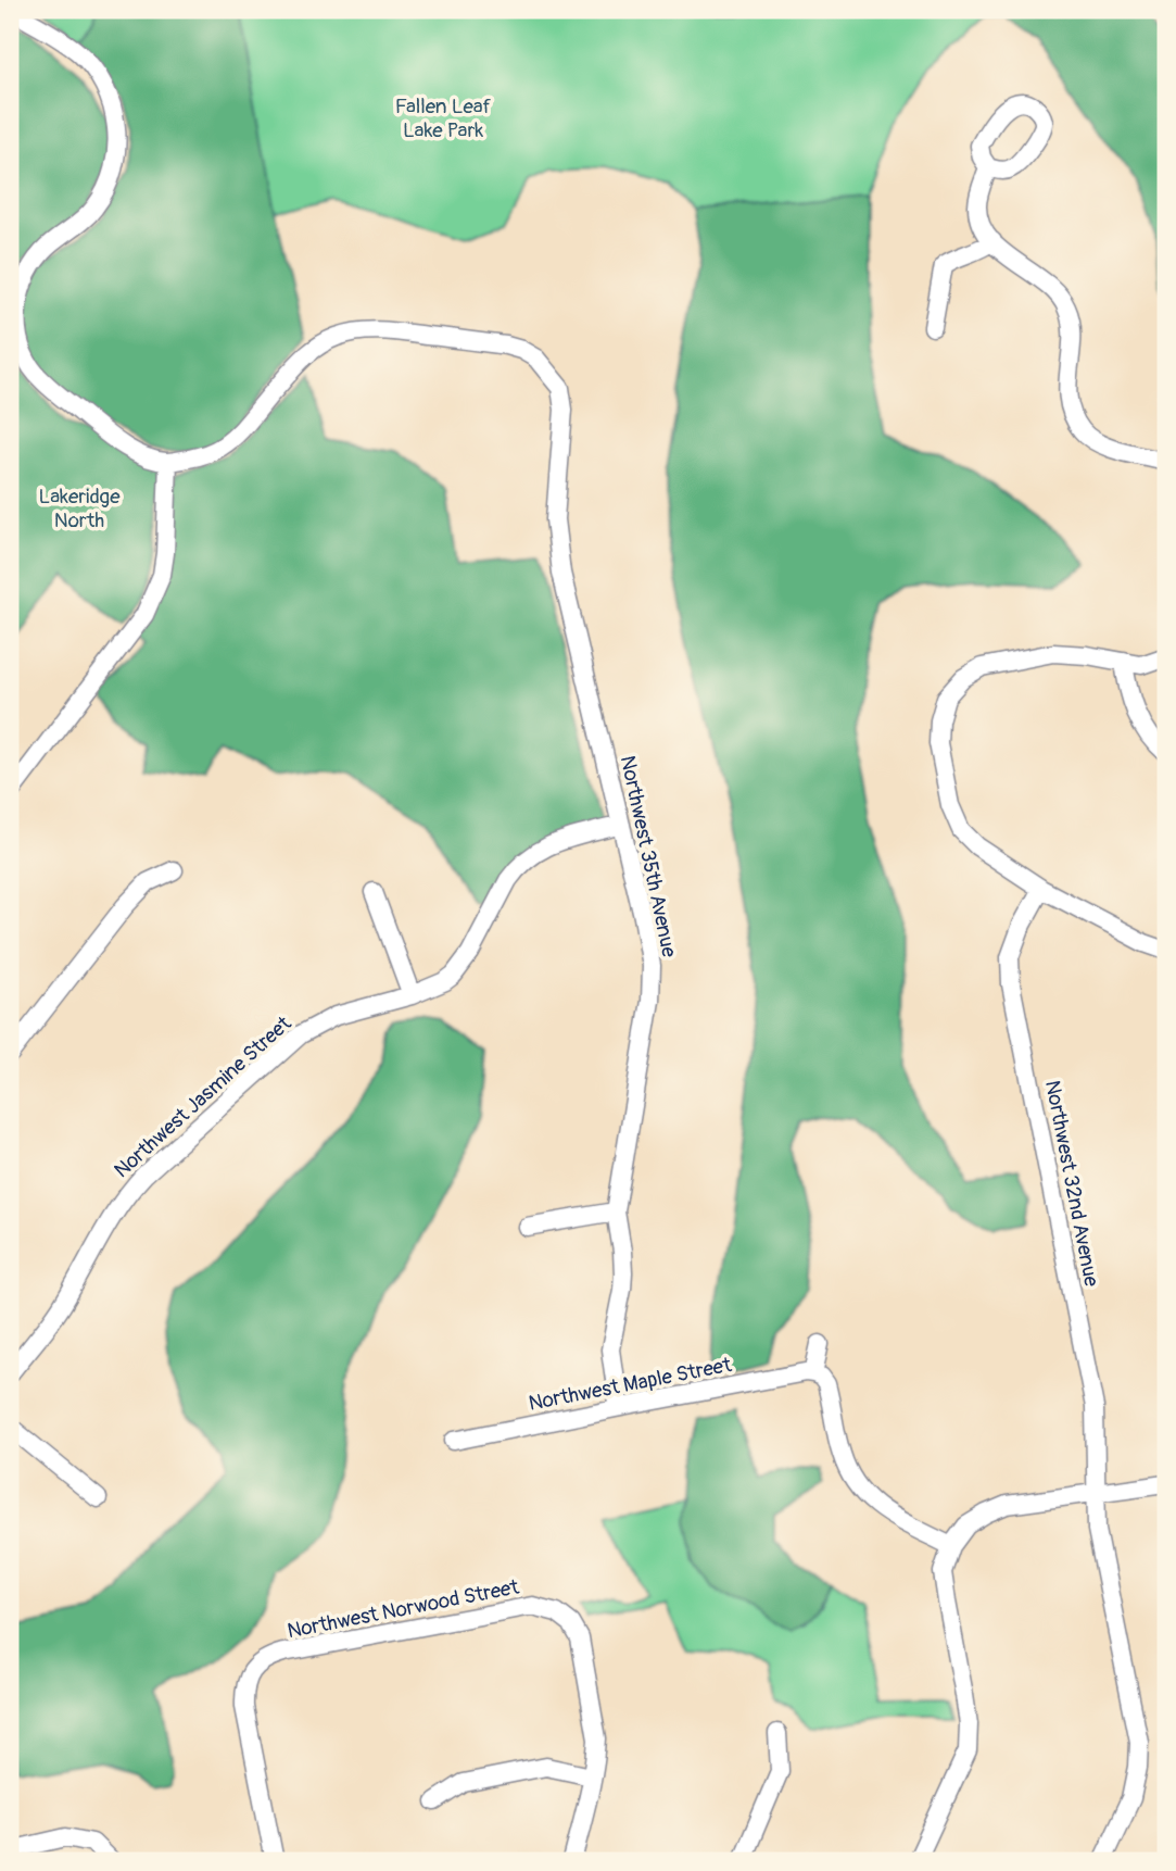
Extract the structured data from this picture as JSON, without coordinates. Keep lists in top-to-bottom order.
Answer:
{
  "streets": {
    "street": [
      "Northwest 35th Avenue",
      "Northwest Jasmine Street",
      "Northwest 32nd Avenue",
      "Northwest Maple Street",
      "Northwest Norwood Street"
    ]
  },
  "crossings": [
    ["Northwest 35th Avenue", "Northwest Jasmine Street"],
    ["Northwest 35th Avenue", "Northwest Maple Street"]
  ],
  "parks": ["Fallen Leaf Lake Park", "Lakeridge North"]
}
